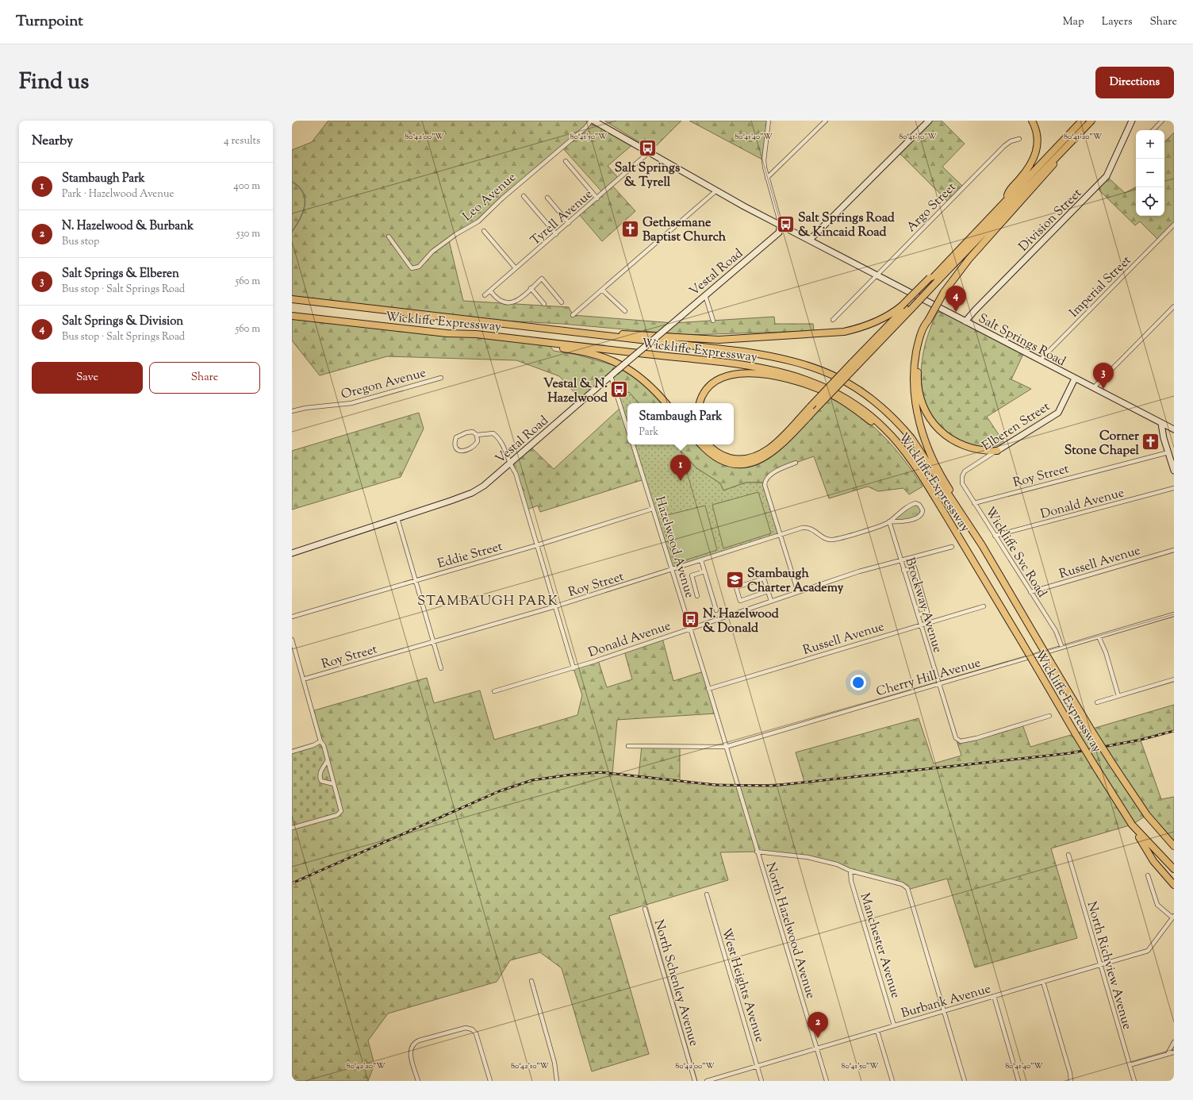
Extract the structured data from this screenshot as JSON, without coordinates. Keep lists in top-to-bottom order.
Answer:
{
  "streets": {
    "highway": ["Wickliffe Expressway"],
    "street": [
      "Leo Avenue",
      "Argo Street",
      "Tyrell Avenue",
      "Division Street",
      "Vestal Road",
      "Imperial Street",
      "Salt Springs Road",
      "Oregon Avenue",
      "Elberen Street",
      "Roy Street",
      "Donald Avenue",
      "Hazelwood Avenue",
      "Wickliffe Svc Road",
      "Eddie Street",
      "Russell Avenue",
      "Brockway Avenue",
      "Cherry Hill Avenue",
      "North Hazelwood Avenue",
      "Manchester Avenue",
      "North Richview Avenue",
      "North Schenley Avenue",
      "West Heights Avenue",
      "Burbank Avenue"
    ]
  },
  "crossings": [
    ["Argo Street", "Salt Springs Road"],
    ["Tyrell Avenue", "Salt Springs Road"],
    ["Division Street", "Salt Springs Road"],
    ["Vestal Road", "Salt Springs Road"],
    ["Imperial Street", "Salt Springs Road"],
    ["Salt Springs Road", "Elberen Street"],
    ["Elberen Street", "Wickliffe Svc Road"],
    ["Roy Street", "Hazelwood Avenue"],
    ["Roy Street", "Wickliffe Svc Road"],
    ["Roy Street", "Brockway Avenue"],
    ["Donald Avenue", "Hazelwood Avenue"],
    ["Donald Avenue", "Wickliffe Svc Road"],
    ["Donald Avenue", "Brockway Avenue"],
    ["Hazelwood Avenue", "Eddie Street"],
    ["Hazelwood Avenue", "Russell Avenue"],
    ["Hazelwood Avenue", "Cherry Hill Avenue"],
    ["Hazelwood Avenue", "North Hazelwood Avenue"],
    ["Wickliffe Svc Road", "Russell Avenue"],
    ["Wickliffe Svc Road", "Cherry Hill Avenue"],
    ["Russell Avenue", "Brockway Avenue"],
    ["Brockway Avenue", "Cherry Hill Avenue"],
    ["North Hazelwood Avenue", "Burbank Avenue"],
    ["Manchester Avenue", "Burbank Avenue"],
    ["North Richview Avenue", "Burbank Avenue"],
    ["West Heights Avenue", "Burbank Avenue"]
  ],
  "districts": ["STAMBAUGH PARK"],
  "places": {
    "bus stop": [
      "Salt Springs & Tyrell",
      "Salt Springs Road & Kincaid Road",
      "Vestal & N. Hazelwood",
      "N. Hazelwood & Donald"
    ],
    "church": ["Gethsemane Baptist Church", "Corner Stone Chapel"],
    "school or university": ["Stambaugh Charter Academy"]
  },
  "page": {
    "header": "Turnpoint",
    "nav": ["Map", "Layers", "Share"],
    "title": "Find us",
    "buttons": [
      "Directions",
      ["Save", "Share"]
    ],
    "heading": ["Nearby", "4 results"],
    "map_buttons": ["+", "−"],
    "list": [
      {
        "mark": "1",
        "name": "Stambaugh Park",
        "note": "Park · Hazelwood Avenue",
        "value": "400 m"
      },
      {
        "mark": "2",
        "name": "N. Hazelwood & Burbank",
        "note": "Bus stop",
        "value": "530 m"
      },
      {
        "mark": "3",
        "name": "Salt Springs & Elberen",
        "note": "Bus stop · Salt Springs Road",
        "value": "560 m"
      },
      {
        "mark": "4",
        "name": "Salt Springs & Division",
        "note": "Bus stop · Salt Springs Road",
        "value": "560 m"
      }
    ],
    "pins": [
      "4",
      "3",
      "1",
      "2"
    ],
    "popup": ["Stambaugh Park", "Park"]
  },
  "coordinates": [
    "80°42'00\"W",
    "80°41'50\"W",
    "80°41'40\"W",
    "80°41'30\"W",
    "80°41'20\"W",
    "80°42'20\"W",
    "80°42'10\"W"
  ]
}
